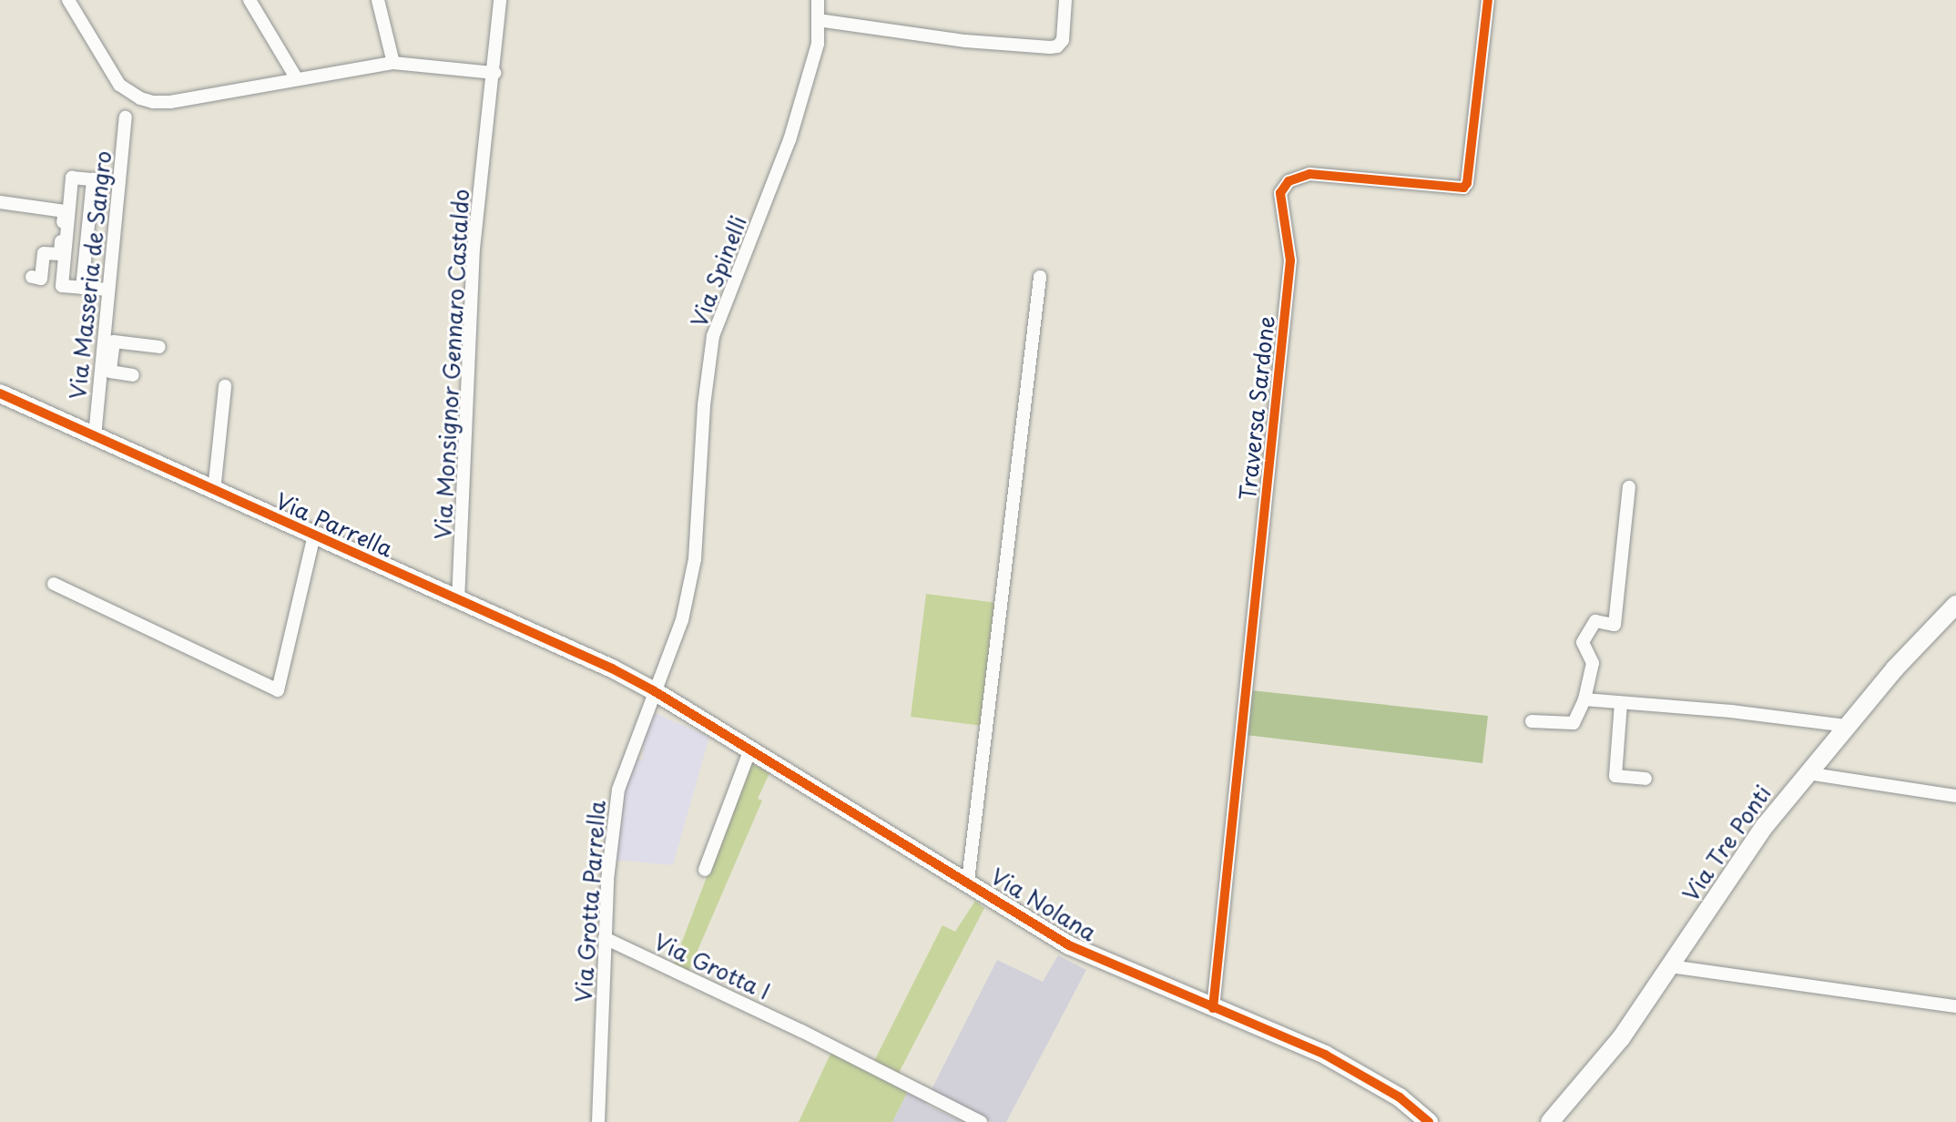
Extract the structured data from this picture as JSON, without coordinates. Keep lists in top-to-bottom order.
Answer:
{
  "streets": {
    "street": [
      "Via Spinelli",
      "Via Masseria de Sangro",
      "Via Monsignor Gennaro Castaldo",
      "Traversa Sardone",
      "Via Parrella",
      "Via Tre Ponti",
      "Via Grotta Parrella",
      "Via Nolana",
      "Via Grotta I"
    ]
  },
  "crossings": [
    ["Via Spinelli", "Via Parrella"],
    ["Via Spinelli", "Via Grotta Parrella"],
    ["Via Spinelli", "Via Nolana"],
    ["Via Masseria de Sangro", "Via Parrella"],
    ["Via Monsignor Gennaro Castaldo", "Via Parrella"],
    ["Traversa Sardone", "Via Nolana"],
    ["Via Parrella", "Via Grotta Parrella"],
    ["Via Parrella", "Via Nolana"],
    ["Via Grotta Parrella", "Via Nolana"],
    ["Via Grotta Parrella", "Via Grotta I"]
  ]
}
